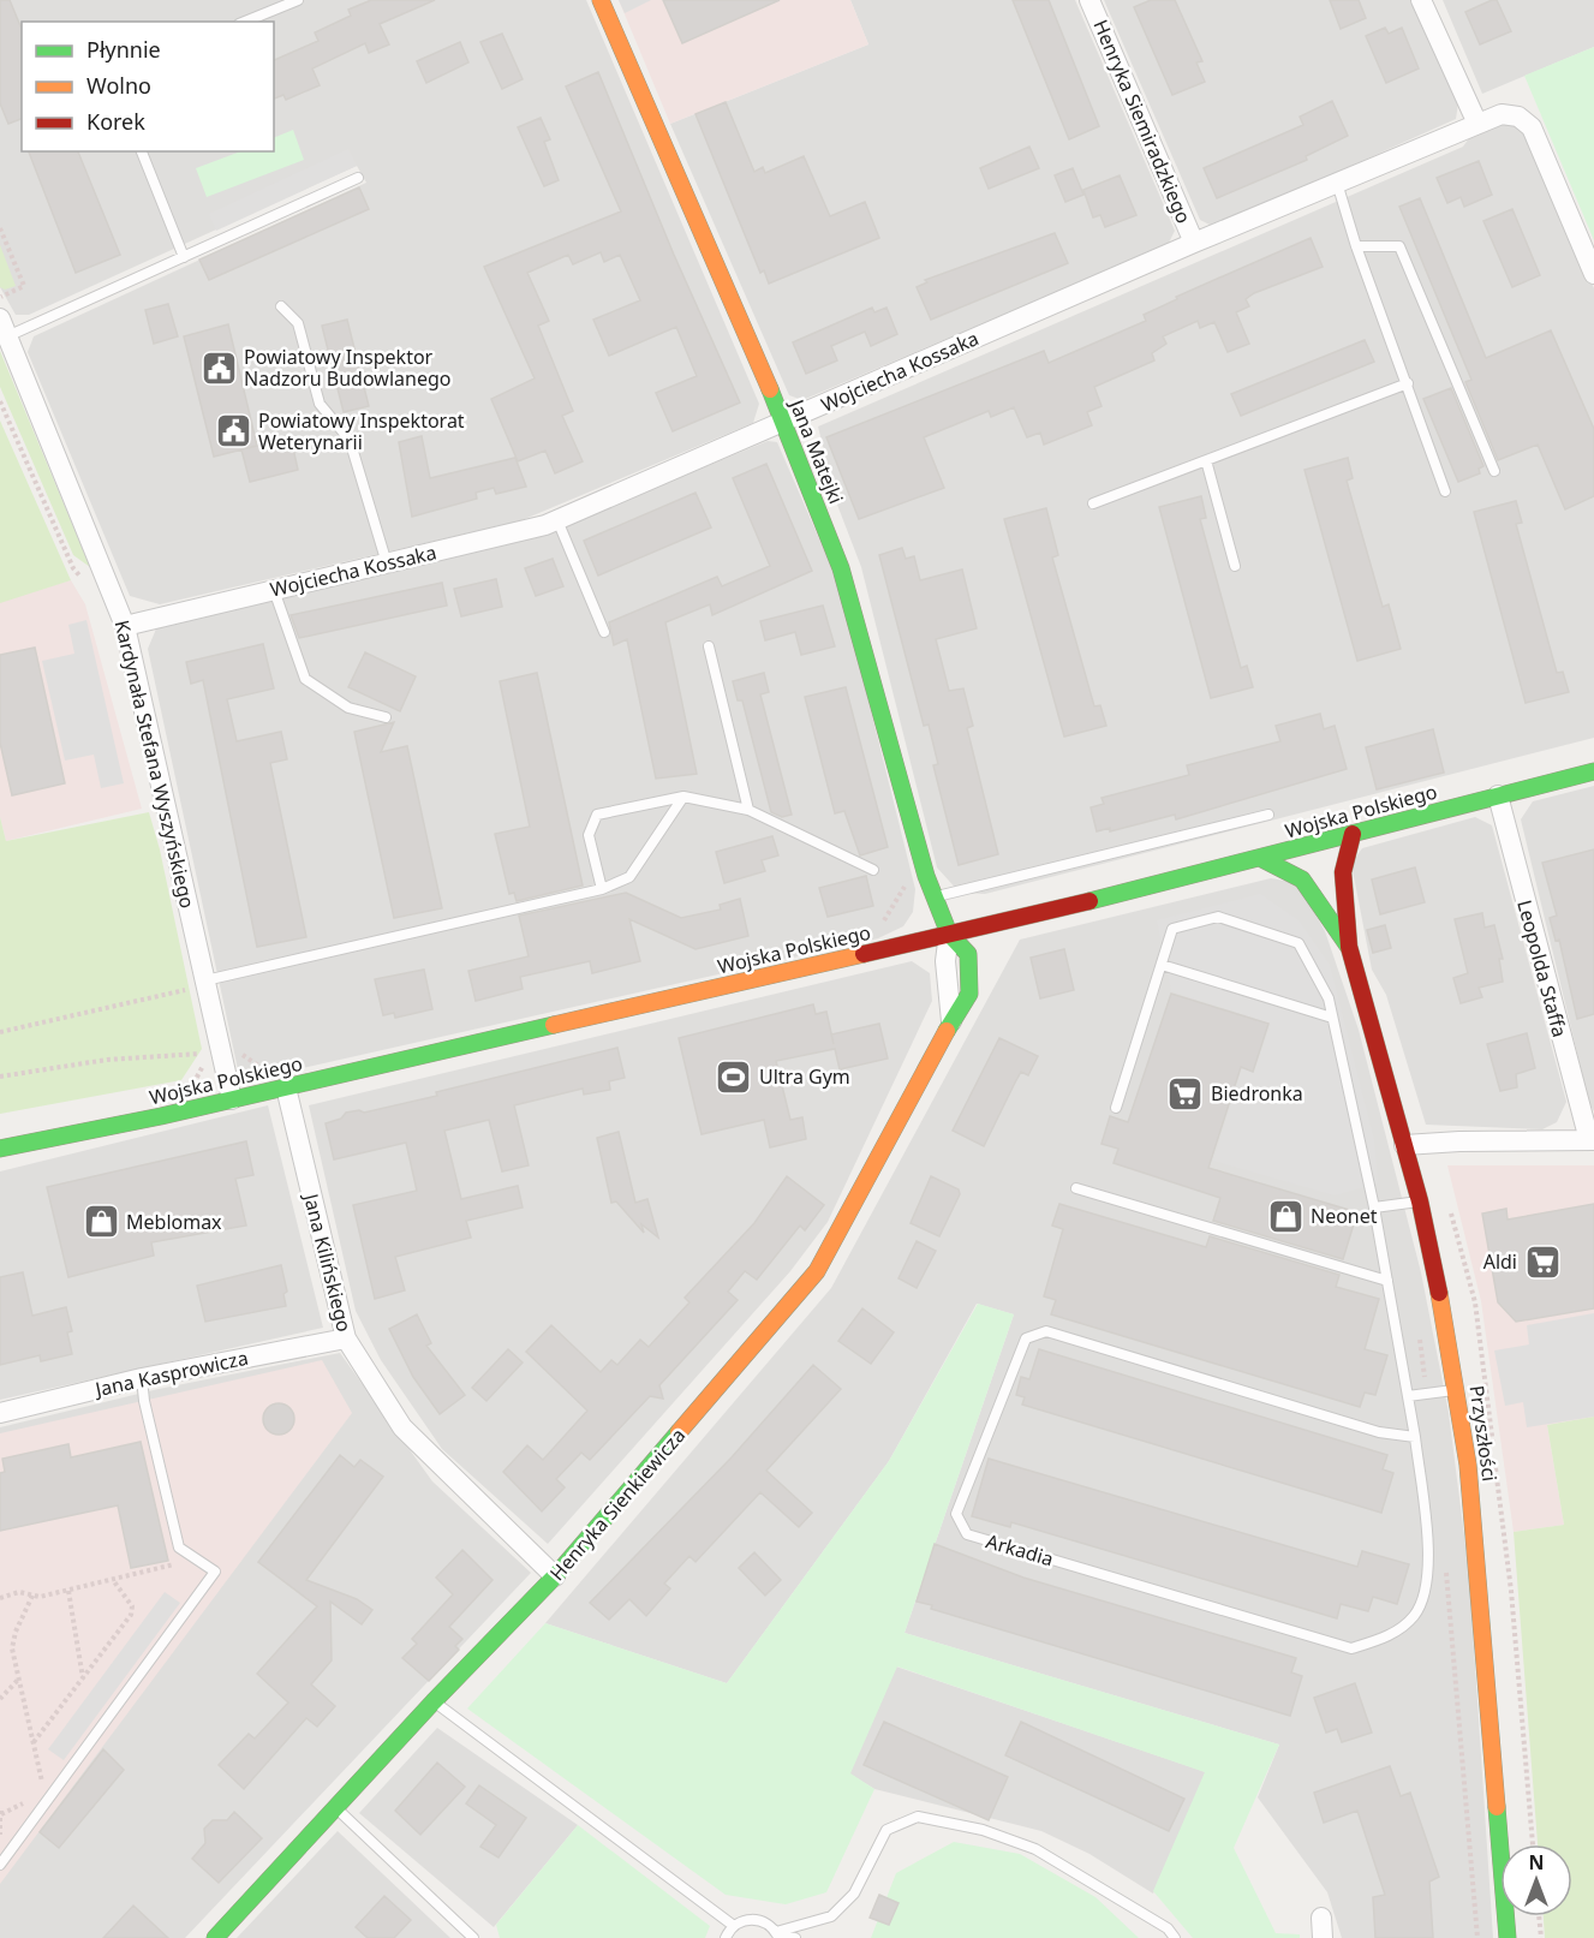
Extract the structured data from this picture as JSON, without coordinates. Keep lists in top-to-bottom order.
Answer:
{
  "streets": {
    "street": [
      "Henryka Siemiradzkiego",
      "Wojciecha Kossaka",
      "Jana Matejki",
      "Kardynała Stefana Wyszyńskiego",
      "Wojska Polskiego",
      "Leopolda Staffa",
      "Jana Kilińskiego",
      "Jana Kasprowicza",
      "Przyszłości",
      "Henryka Sienkiewicza"
    ],
    "lane": ["Arkadia"]
  },
  "crossings": [
    ["Henryka Siemiradzkiego", "Wojciecha Kossaka"],
    ["Wojciecha Kossaka", "Jana Matejki"],
    ["Wojciecha Kossaka", "Kardynała Stefana Wyszyńskiego"],
    ["Jana Matejki", "Wojska Polskiego"],
    ["Jana Matejki", "Henryka Sienkiewicza"],
    ["Kardynała Stefana Wyszyńskiego", "Wojska Polskiego"],
    ["Wojska Polskiego", "Leopolda Staffa"],
    ["Wojska Polskiego", "Jana Kilińskiego"],
    ["Wojska Polskiego", "Przyszłości"],
    ["Wojska Polskiego", "Henryka Sienkiewicza"],
    ["Jana Kilińskiego", "Jana Kasprowicza"],
    ["Jana Kilińskiego", "Henryka Sienkiewicza"]
  ],
  "places": {
    "public building": ["Powiatowy Inspektor Nadzoru Budowlanego", "Powiatowy Inspektorat Weterynarii"],
    "sports": ["Ultra Gym"],
    "supermarket": ["Biedronka", "Aldi"],
    "shop": ["Neonet", "Meblomax"]
  },
  "legend": ["Płynnie", "Wolno", "Korek"],
  "north": "top"
}
